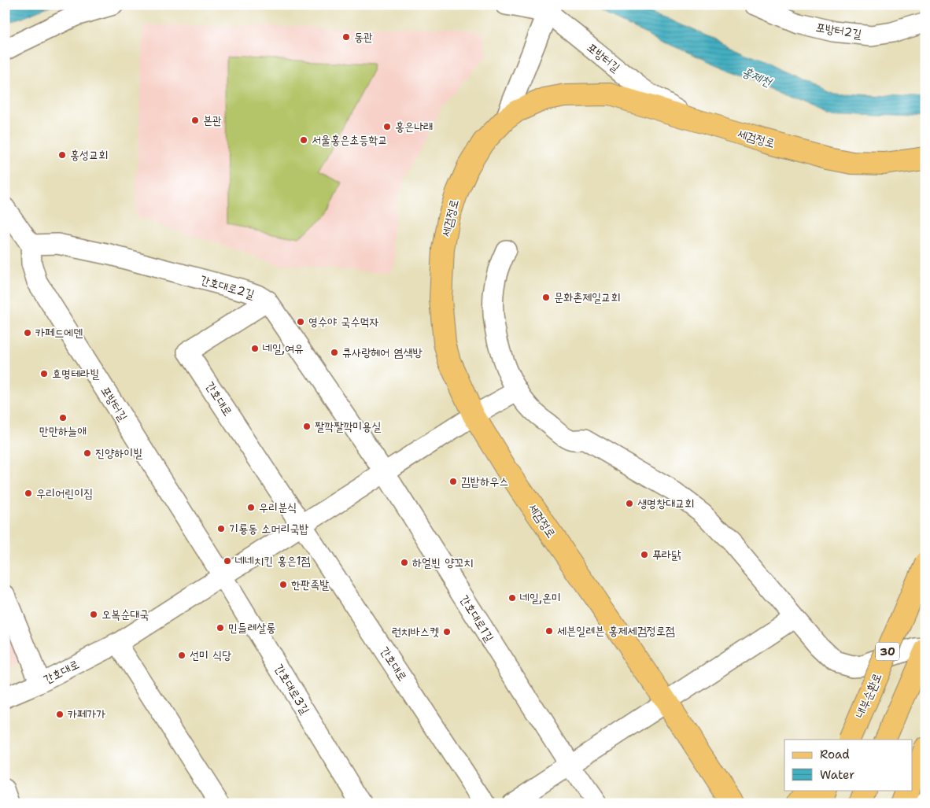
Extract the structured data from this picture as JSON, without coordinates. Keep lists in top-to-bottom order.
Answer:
{
  "streets": {
    "main road": ["세검정로", "30", "내부순환로"],
    "street": [
      "포방터2길",
      "포방터길",
      "간호대로2길",
      "간호대로",
      "간호대로1길",
      "간호대로3길"
    ]
  },
  "crossings": [
    ["포방터길", "세검정로"],
    ["포방터길", "간호대로2길"],
    ["포방터길", "간호대로"],
    ["포방터길", "간호대로3길"],
    ["세검정로", "간호대로"],
    ["간호대로2길", "간호대로"],
    ["간호대로2길", "간호대로1길"],
    ["간호대로", "간호대로1길"],
    ["간호대로", "간호대로3길"]
  ],
  "water": ["홍제천"],
  "places": [
    "동관",
    "본관",
    "홍은나래",
    "서울홍은초등학교",
    "홍성교회",
    "문화촌제일교회",
    "영수야 국수먹자",
    "카페드에덴",
    "네일,여유",
    "큐사랑헤어 염색방",
    "효명테라빌",
    "만만하늘애",
    "짤깍짤깍미용실",
    "진양하이빌",
    "김밥하우스",
    "우리어린이집",
    "생명창대교회",
    "우리분식",
    "기룡동 소머리국밥",
    "푸라닭",
    "네네치킨 홍은1점",
    "하얼빈 양꼬치",
    "한판족발",
    "네일,온미",
    "오복순대국",
    "민들레살롱",
    "세븐일레븐 홍제세검정로점",
    "런치바스켓",
    "선미 식당",
    "카페가가"
  ],
  "legend": ["Road", "Water"]
}
